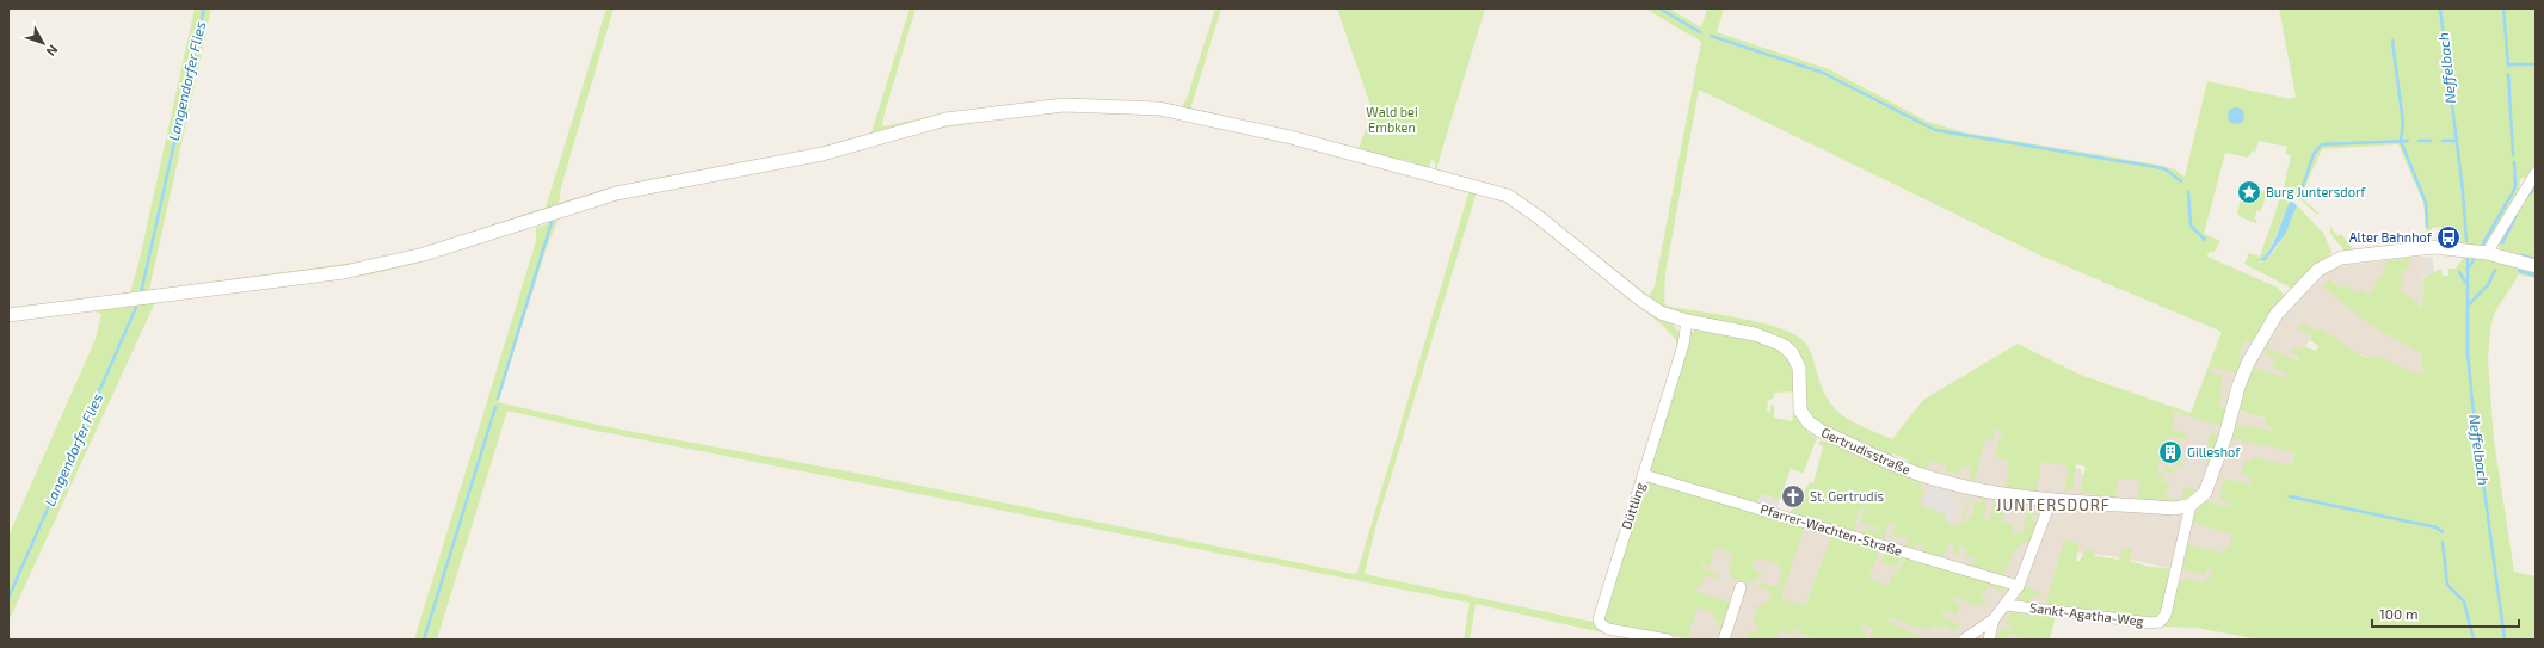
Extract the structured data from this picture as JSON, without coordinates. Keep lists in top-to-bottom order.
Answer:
{
  "streets": {
    "street": [
      "Gertrudisstraße",
      "Düttling",
      "Pfarrer-Wachten-Straße",
      "Sankt-Agatha-Weg"
    ]
  },
  "crossings": [
    ["Gertrudisstraße", "Düttling"],
    ["Gertrudisstraße", "Sankt-Agatha-Weg"],
    ["Düttling", "Pfarrer-Wachten-Straße"]
  ],
  "districts": ["JUNTERSDORF"],
  "water": ["Neffelbach", "Langendorfer Flies"],
  "parks": ["Wald bei Embken"],
  "places": {
    "place": ["Burg Juntersdorf"],
    "bus stop": ["Alter Bahnhof"],
    "building": ["Gilleshof"],
    "church": ["St. Gertrudis"]
  },
  "scale_bar": "100 m",
  "north": "bottom right"
}
